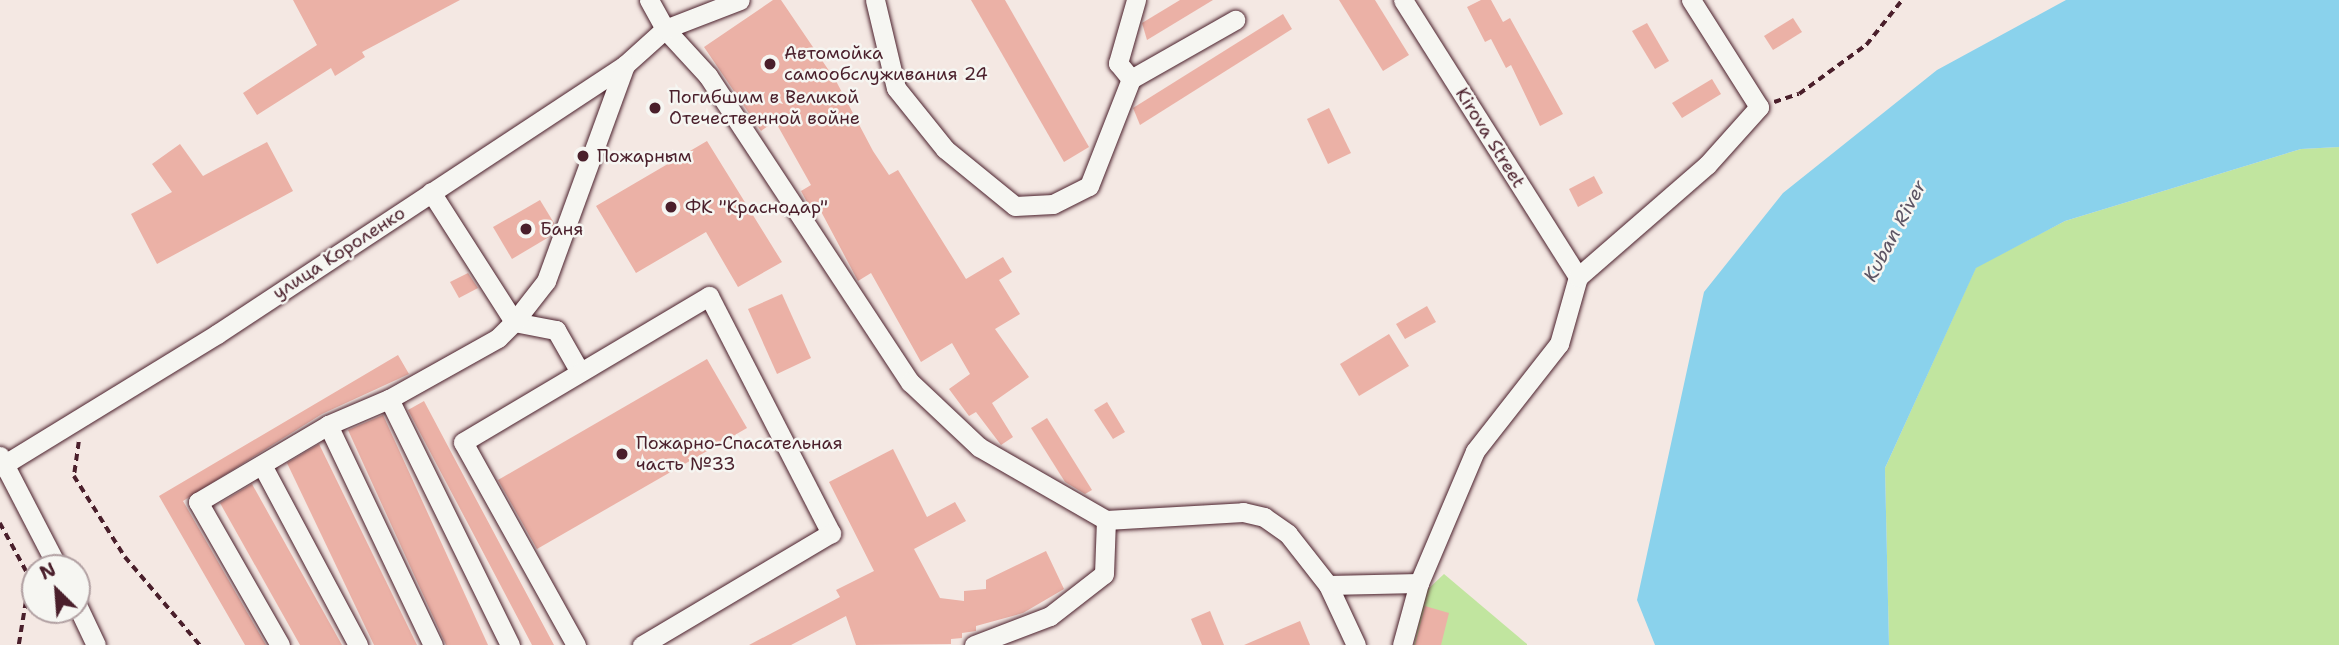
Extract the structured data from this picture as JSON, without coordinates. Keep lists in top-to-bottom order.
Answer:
{
  "streets": {
    "street": ["Kirova Street", "улица Короленко"]
  },
  "water": ["Kuban River"],
  "places": [
    "Автомойка самообслуживания 24",
    "Погибшим в Великой Отечественной войне",
    "Пожарным",
    "ФК \"Краснодар\"",
    "Баня",
    "Пожарно-Спасательная часть №33"
  ],
  "north": "top left"
}
